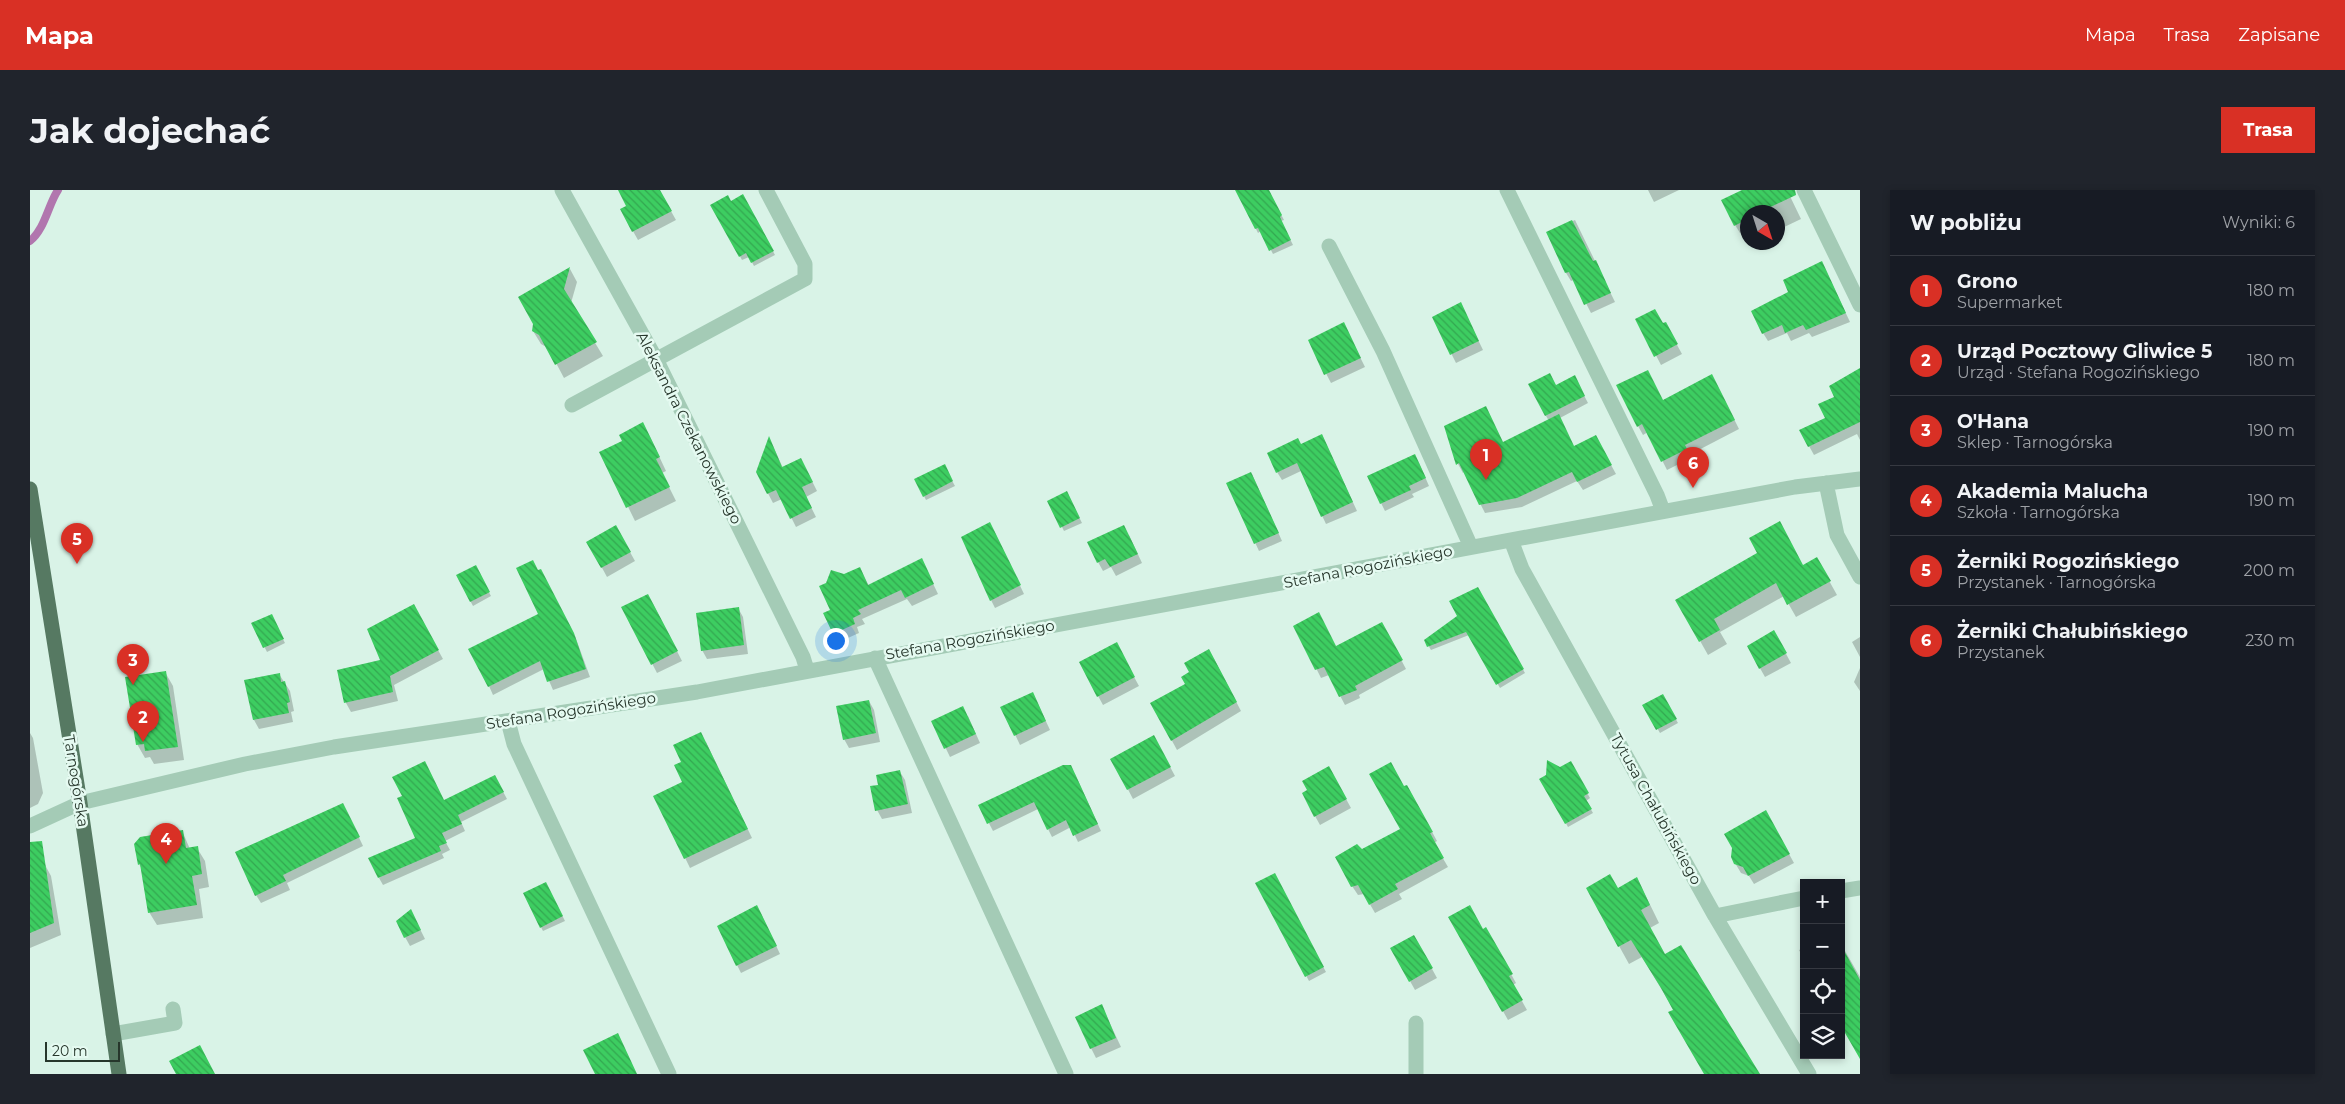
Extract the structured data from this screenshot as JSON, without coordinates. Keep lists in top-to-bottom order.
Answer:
{
  "streets": {
    "main road": ["Tarnogórska"],
    "street": ["Aleksandra Czekanowskiego", "Stefana Rogozińskiego", "Tytusa Chałubińskiego"]
  },
  "crossings": [
    ["Aleksandra Czekanowskiego", "Stefana Rogozińskiego"],
    ["Stefana Rogozińskiego", "Tarnogórska"],
    ["Stefana Rogozińskiego", "Tytusa Chałubińskiego"]
  ],
  "scale_bar": "20 m",
  "north": "bottom right",
  "page": {
    "header": "Mapa",
    "nav": ["Mapa", "Trasa", "Zapisane"],
    "buttons": "Trasa",
    "title": "Jak dojechać",
    "heading": ["W pobliżu", "Wyniki: 6"],
    "list": [
      {
        "mark": "1",
        "name": "Grono",
        "note": "Supermarket",
        "value": "180 m"
      },
      {
        "mark": "2",
        "name": "Urząd Pocztowy Gliwice 5",
        "note": "Urząd · Stefana Rogozińskiego",
        "value": "180 m"
      },
      {
        "mark": "3",
        "name": "O'Hana",
        "note": "Sklep · Tarnogórska",
        "value": "190 m"
      },
      {
        "mark": "4",
        "name": "Akademia Malucha",
        "note": "Szkoła · Tarnogórska",
        "value": "190 m"
      },
      {
        "mark": "5",
        "name": "Żerniki Rogozińskiego",
        "note": "Przystanek · Tarnogórska",
        "value": "200 m"
      },
      {
        "mark": "6",
        "name": "Żerniki Chałubińskiego",
        "note": "Przystanek",
        "value": "230 m"
      }
    ],
    "pins": [
      "1",
      "6",
      "5",
      "3",
      "2",
      "4"
    ],
    "map_buttons": ["+", "−"],
    "scale": "20 m"
  }
}
